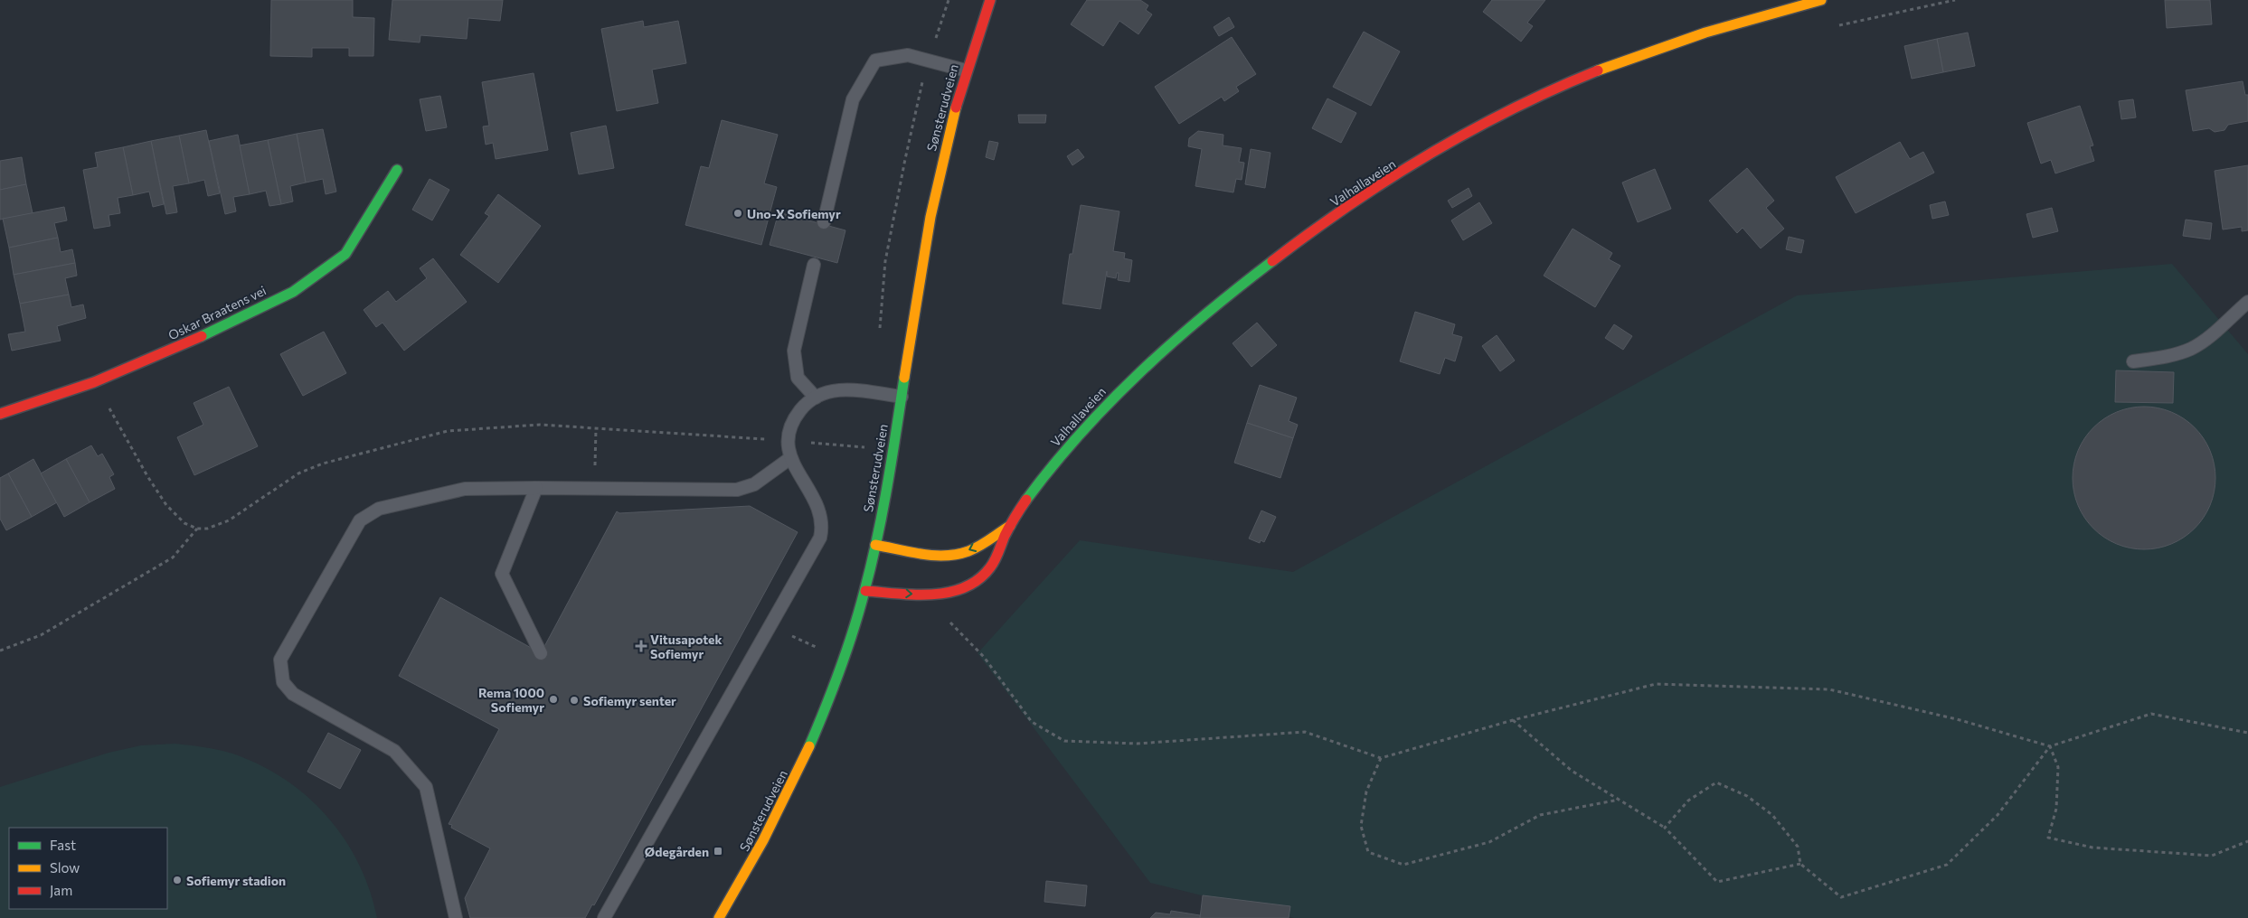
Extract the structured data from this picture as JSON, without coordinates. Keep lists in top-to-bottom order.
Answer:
{
  "streets": {
    "street": ["Sønsterudveien", "Valhallaveien", "Oskar Braatens vei"]
  },
  "crossings": [
    ["Sønsterudveien", "Valhallaveien"]
  ],
  "places": {
    "other": [
      "Uno-X Sofiemyr",
      "Rema 1000 Sofiemyr",
      "Sofiemyr senter",
      "Sofiemyr stadion"
    ],
    "health": ["Vitusapotek Sofiemyr"],
    "transit": ["Ødegården"]
  },
  "legend": ["Fast", "Slow", "Jam"]
}
